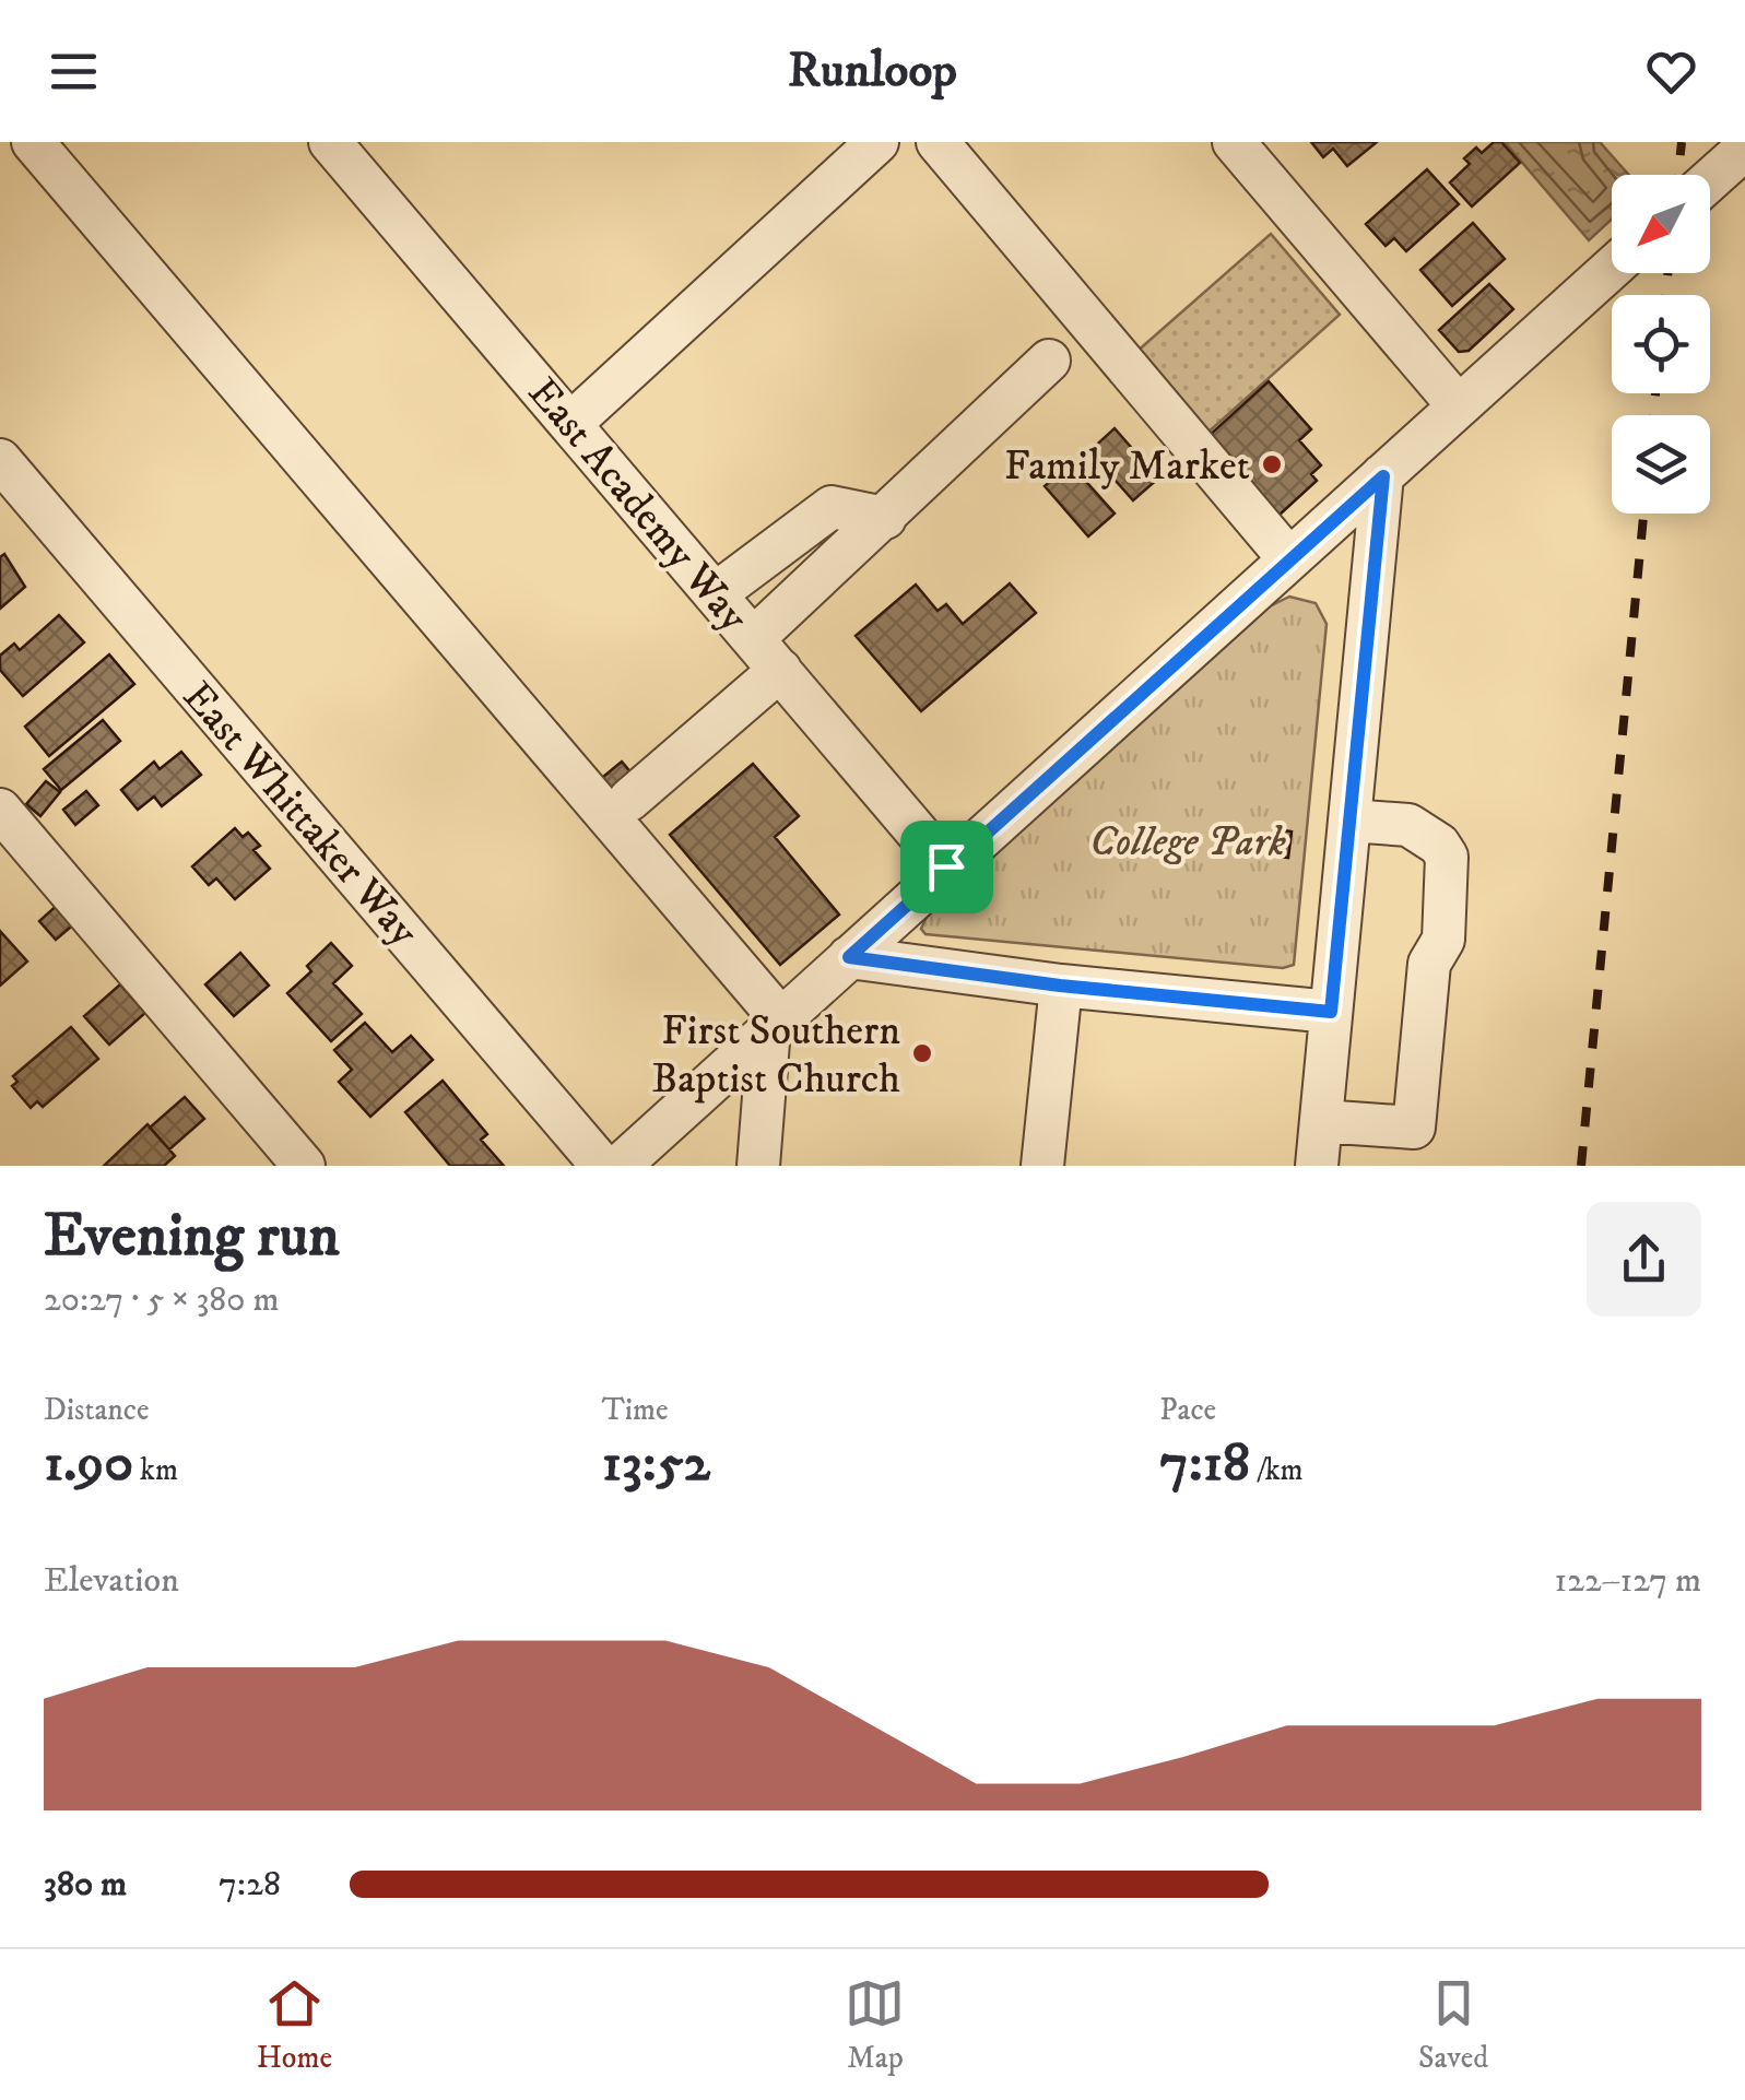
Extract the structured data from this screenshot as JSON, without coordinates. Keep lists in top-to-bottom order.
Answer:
{
  "streets": {
    "street": ["East Academy Way", "East Whittaker Way"]
  },
  "parks": ["College Park"],
  "places": ["Family Market", "First Southern Baptist Church"],
  "north": "bottom left",
  "page": {
    "header": "Runloop",
    "heading": ["Evening run", "20:27 · 5 × 380 m"],
    "stats": [
      ["Distance", "1.90 km"],
      ["Time", "13:52"],
      ["Pace", "7:18 /km"]
    ],
    "chart": ["Elevation", "122–127 m"],
    "list": [
      {
        "name": "380 m",
        "note": "7:28"
      }
    ],
    "tabs": ["Home", "Map", "Saved"]
  }
}
